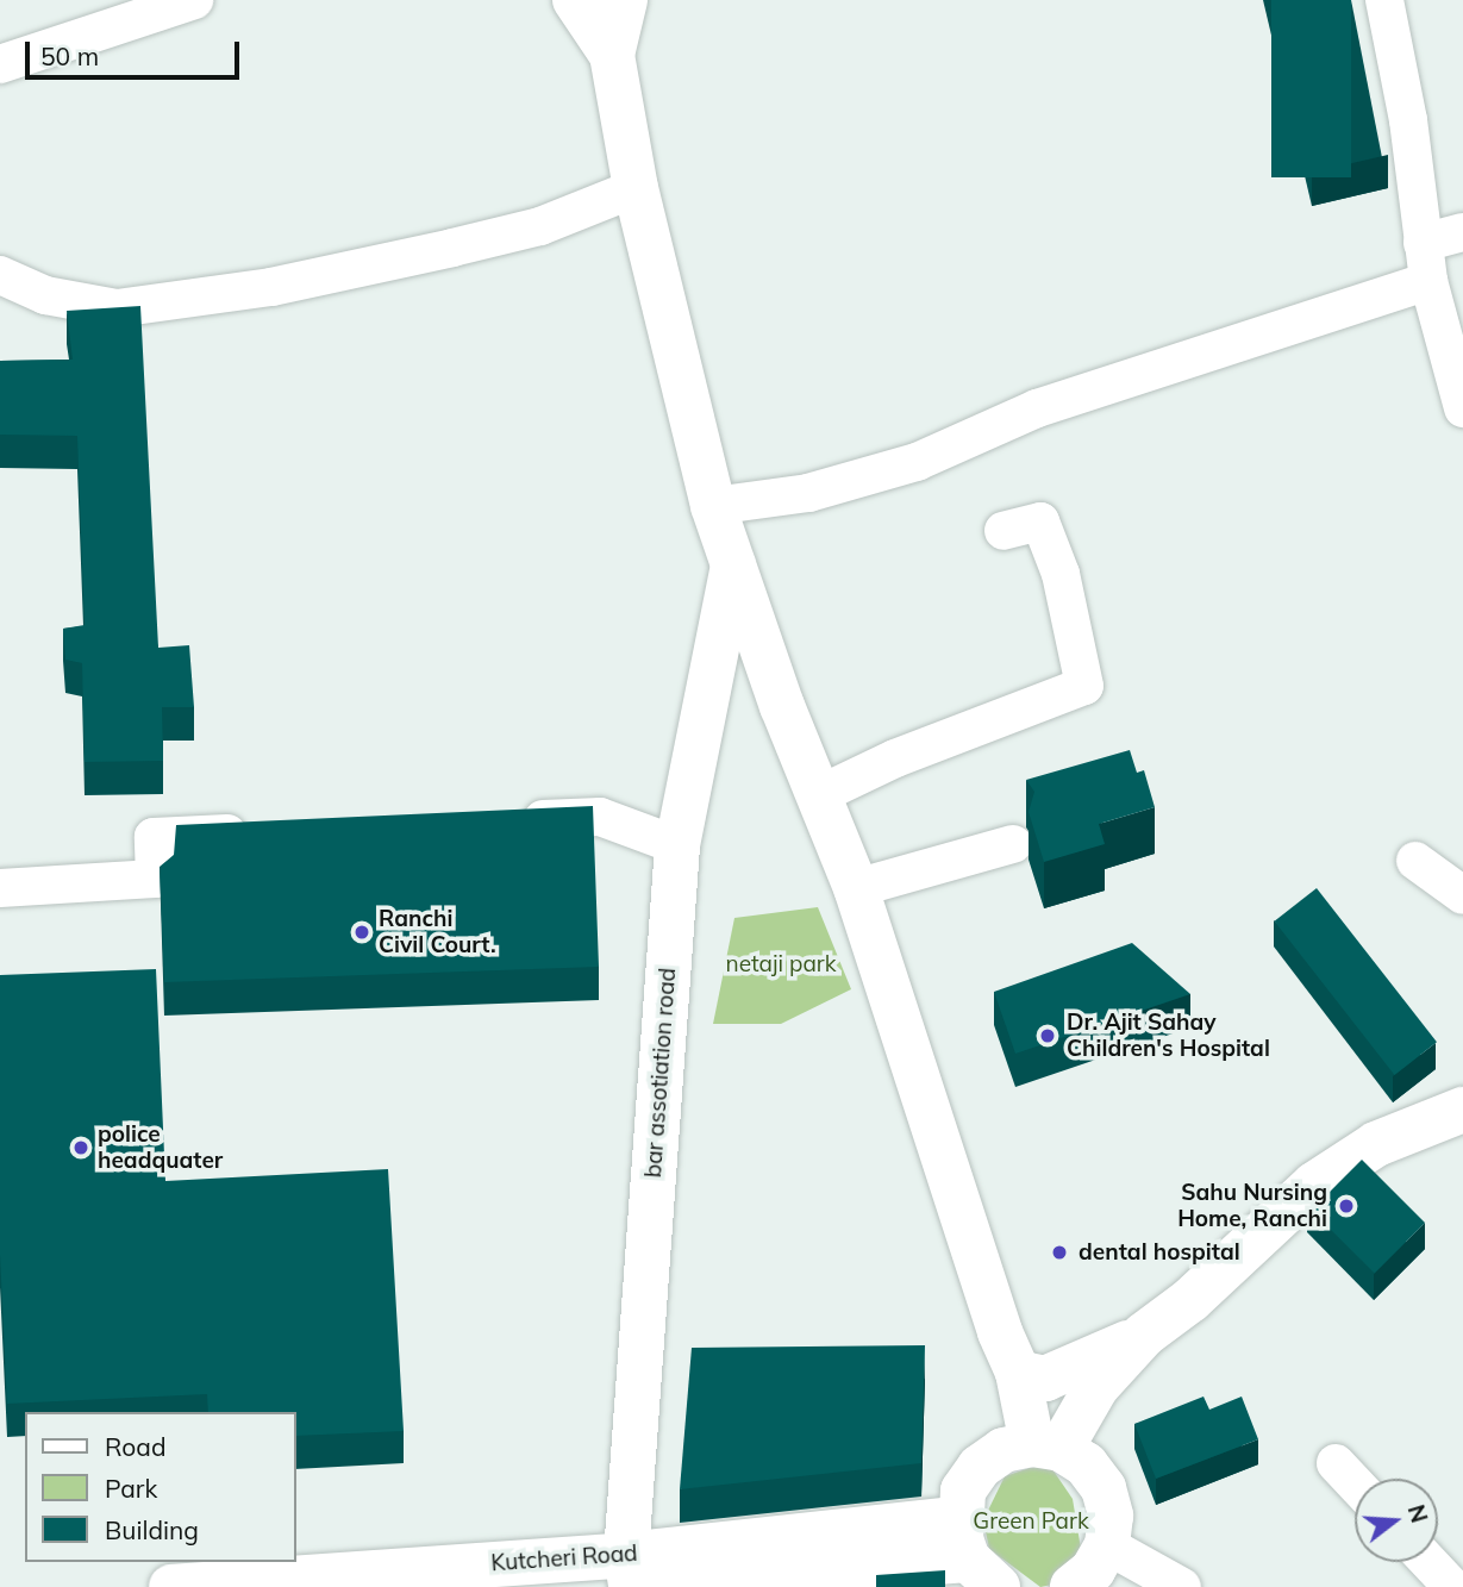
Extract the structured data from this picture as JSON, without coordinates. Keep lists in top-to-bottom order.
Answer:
{
  "streets": {
    "main road": ["bar assotiation road", "Kutcheri Road"]
  },
  "crossings": [
    ["bar assotiation road", "Kutcheri Road"]
  ],
  "parks": ["netaji park", "Green Park"],
  "places": [
    "Ranchi Civil Court.",
    "Dr. Ajit Sahay Children's Hospital",
    "police headquater",
    "Sahu Nursing Home, Ranchi",
    "dental hospital"
  ],
  "legend": ["Road", "Park", "Building"],
  "scale_bar": "50 m",
  "north": "right"
}
